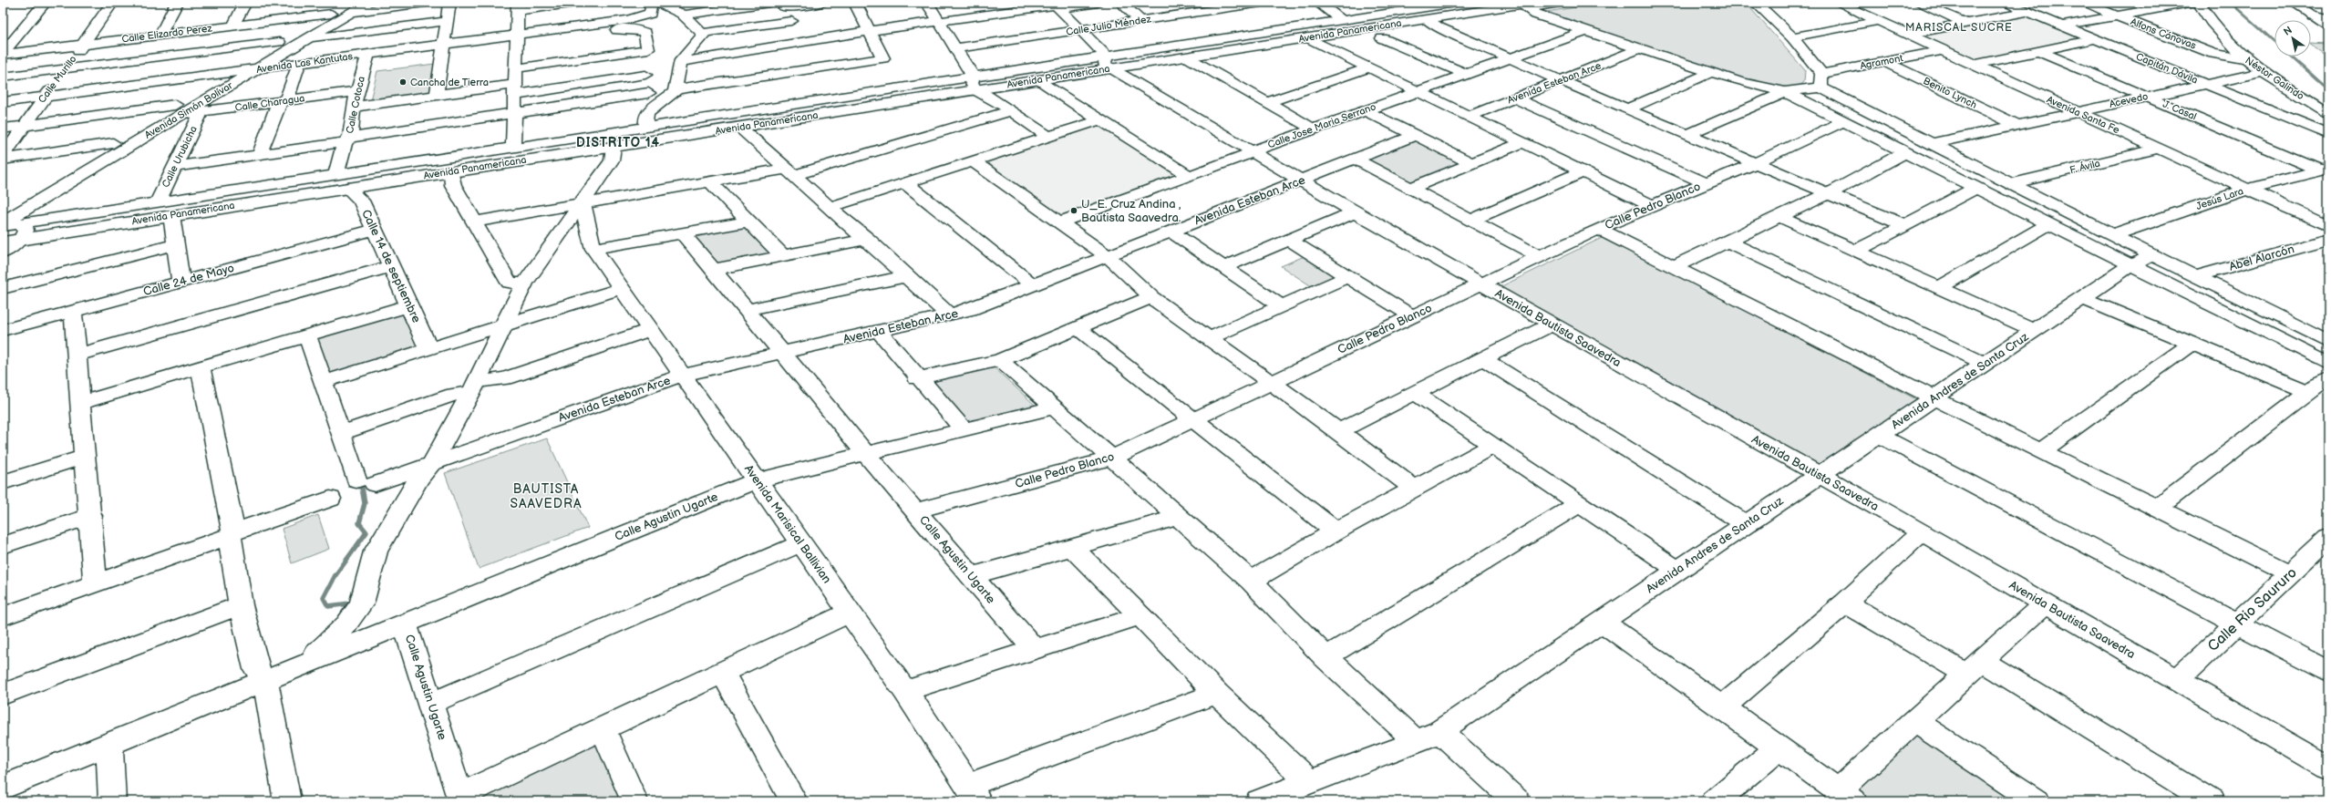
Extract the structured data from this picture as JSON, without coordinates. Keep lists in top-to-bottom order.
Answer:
{
  "streets": {
    "main road": [
      "Calle Julio Méndez",
      "Avenida Panamericana",
      "Calle Elizardo Perez",
      "Alfons Cánovas",
      "Agramont",
      "Avenida Las Kantutas",
      "Capitán Dávila",
      "Néstor Galindo",
      "Calle Murillo",
      "Avenida Esteban Arce",
      "Benito Lynch",
      "Acevedo",
      "Calle Charagua",
      "Calle Cotoca",
      "Avenida Simón Bolívar",
      "J. Casal",
      "Avenida Santa Fe",
      "Calle Jose Maria Serrano",
      "Calle Urubicha",
      "F. Ávila",
      "Jesús Lara",
      "Calle Pedro Blanco",
      "Abel Alarcón",
      "Calle 14 de septiembre",
      "Calle 24 de Mayo",
      "Avenida Bautista Saavedra",
      "Avenida Andres de Santa Cruz",
      "Calle Agustin Ugarte",
      "Avenida Marisical Ballivian",
      "Calle Rio Saururo"
    ]
  },
  "crossings": [
    ["Calle Julio Méndez", "Avenida Bautista Saavedra"],
    ["Avenida Panamericana", "Calle Cotoca"],
    ["Avenida Panamericana", "Avenida Simón Bolívar"],
    ["Avenida Panamericana", "Calle Urubicha"],
    ["Avenida Panamericana", "Calle 14 de septiembre"],
    ["Avenida Panamericana", "Avenida Bautista Saavedra"],
    ["Calle Elizardo Perez", "Calle Murillo"],
    ["Calle Elizardo Perez", "Avenida Simón Bolívar"],
    ["Alfons Cánovas", "Néstor Galindo"],
    ["Agramont", "Benito Lynch"],
    ["Agramont", "Avenida Santa Fe"],
    ["Avenida Las Kantutas", "Calle Murillo"],
    ["Avenida Las Kantutas", "Calle Cotoca"],
    ["Avenida Las Kantutas", "Avenida Simón Bolívar"],
    ["Capitán Dávila", "Acevedo"],
    ["Néstor Galindo", "Acevedo"],
    ["Calle Murillo", "Calle Charagua"],
    ["Avenida Esteban Arce", "Avenida Bautista Saavedra"],
    ["Avenida Esteban Arce", "Avenida Marisical Ballivian"],
    ["Benito Lynch", "Acevedo"],
    ["Acevedo", "J. Casal"],
    ["Acevedo", "Avenida Santa Fe"],
    ["Calle Charagua", "Calle Cotoca"],
    ["Calle Charagua", "Avenida Simón Bolívar"],
    ["Calle Charagua", "Calle Urubicha"],
    ["J. Casal", "Jesús Lara"],
    ["Avenida Santa Fe", "F. Ávila"],
    ["Avenida Santa Fe", "Jesús Lara"],
    ["Calle Jose Maria Serrano", "Avenida Bautista Saavedra"],
    ["Calle Pedro Blanco", "Avenida Bautista Saavedra"],
    ["Calle Pedro Blanco", "Calle Agustin Ugarte"],
    ["Calle 14 de septiembre", "Calle 24 de Mayo"],
    ["Avenida Bautista Saavedra", "Avenida Andres de Santa Cruz"],
    ["Avenida Bautista Saavedra", "Calle Rio Saururo"],
    ["Calle Agustin Ugarte", "Avenida Marisical Ballivian"]
  ],
  "districts": ["MARISCAL SUCRE", "DISTRITO 14", "BAUTISTA SAAVEDRA"],
  "places": ["Cancha de Tierra", "U_E. Cruz Andina , Bautista Saavedra."],
  "north": "top left"
}
